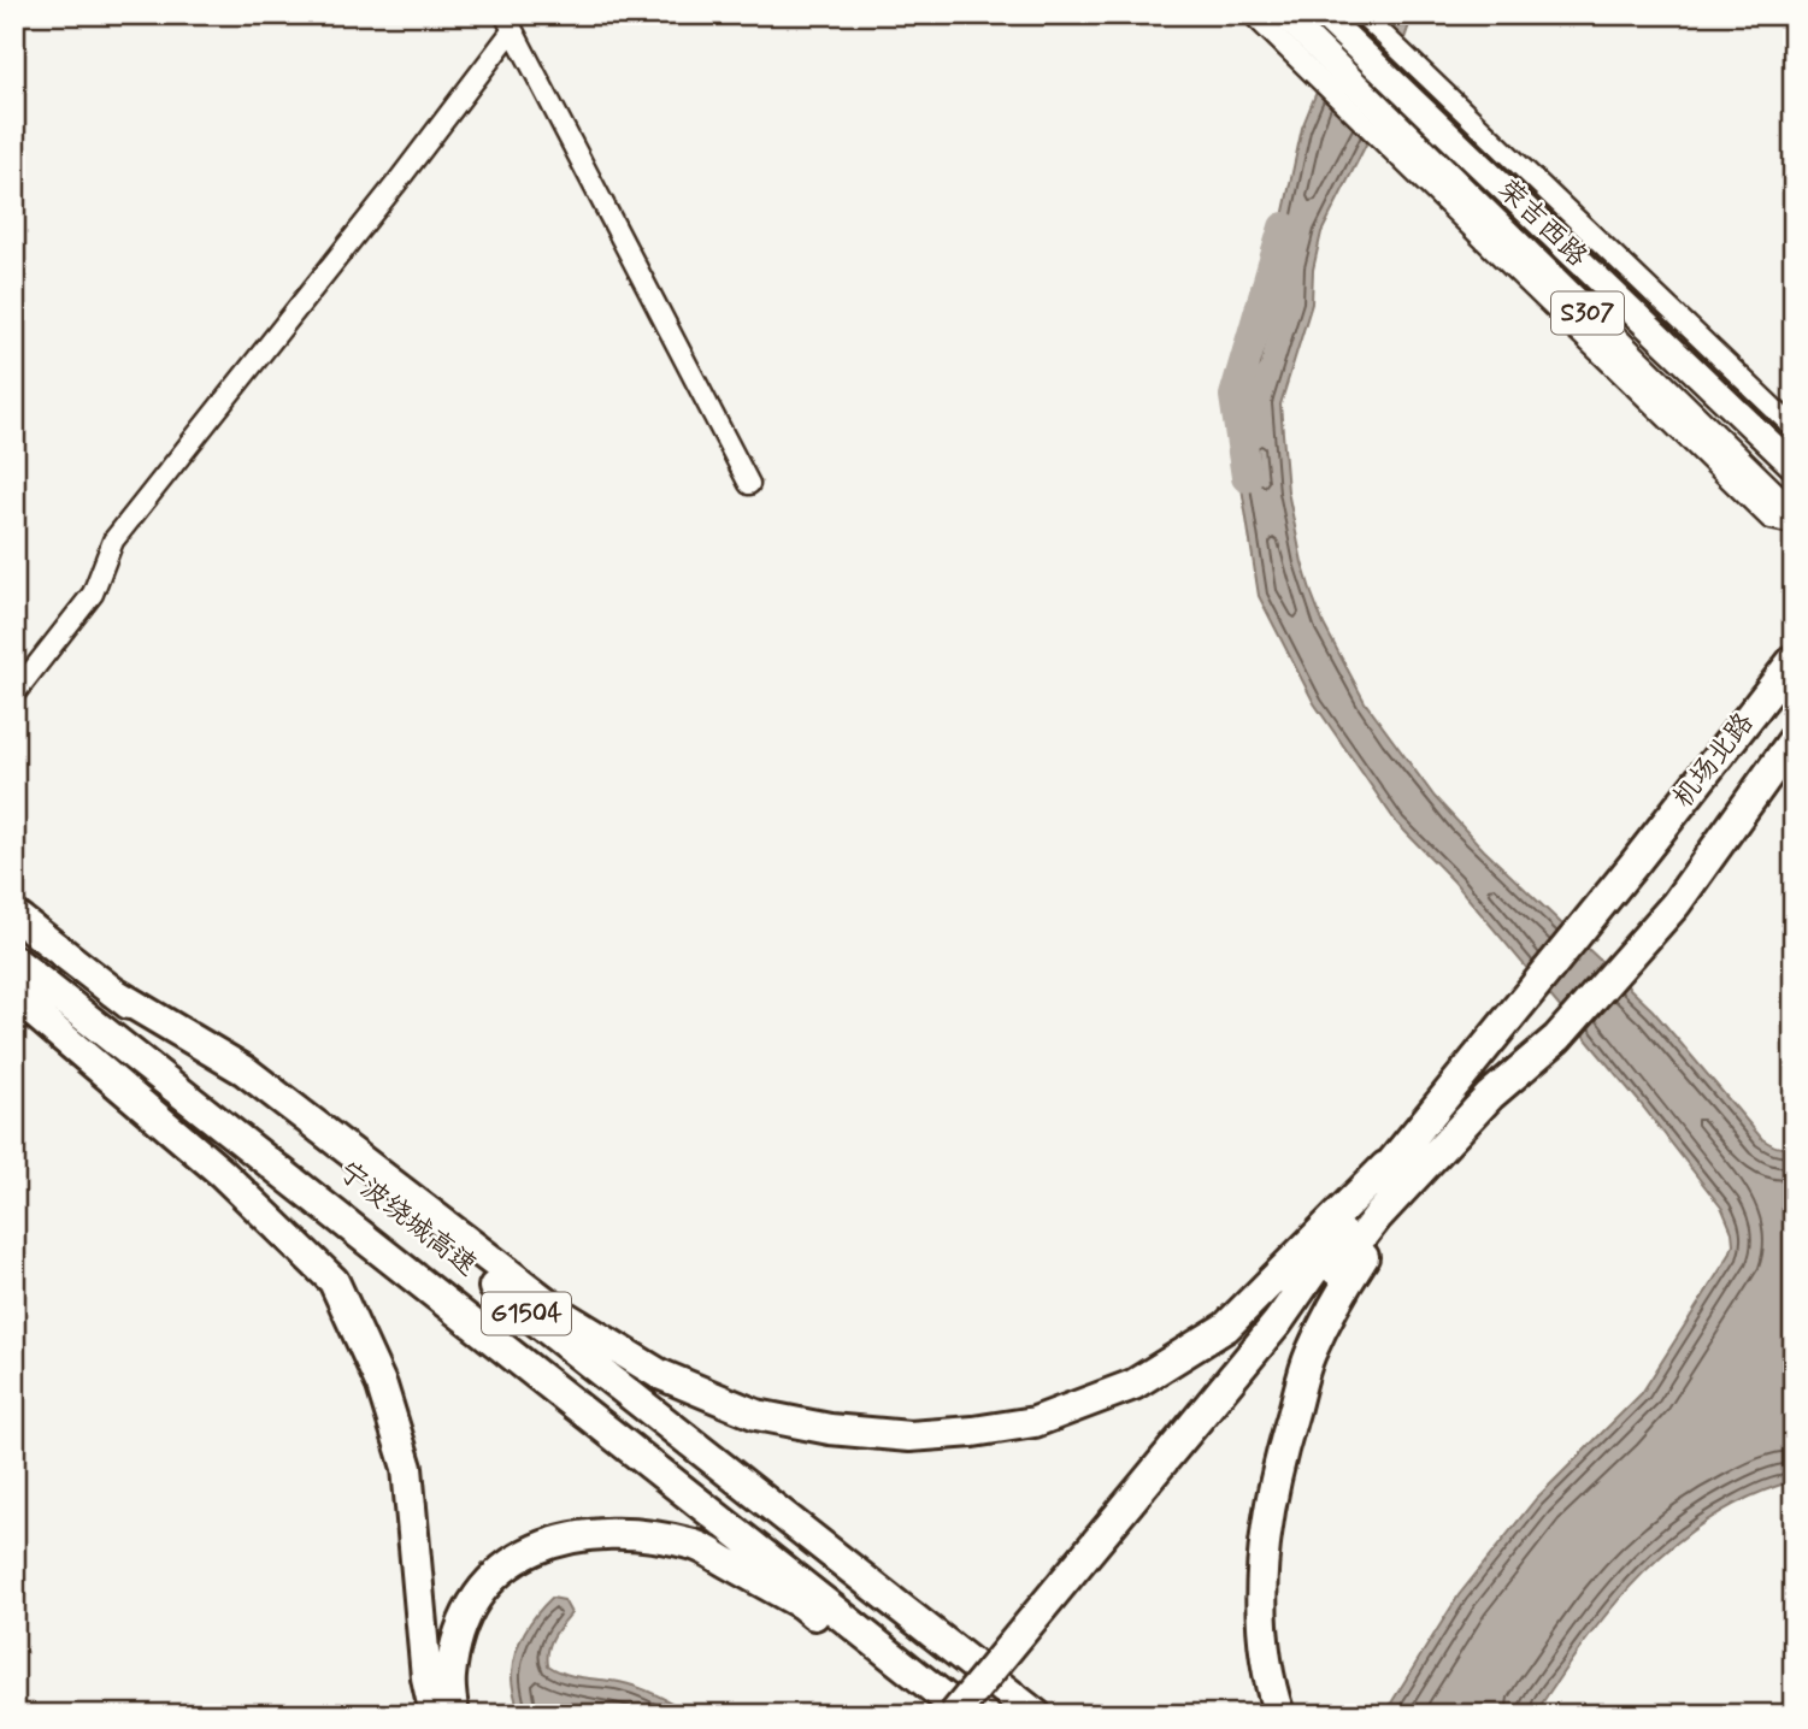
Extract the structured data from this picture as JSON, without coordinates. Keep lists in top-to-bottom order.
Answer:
{
  "streets": {
    "highway": ["机场北路", "宁波绕城高速", "G1504"],
    "main road": ["荣吉西路", "S307"]
  }
}
